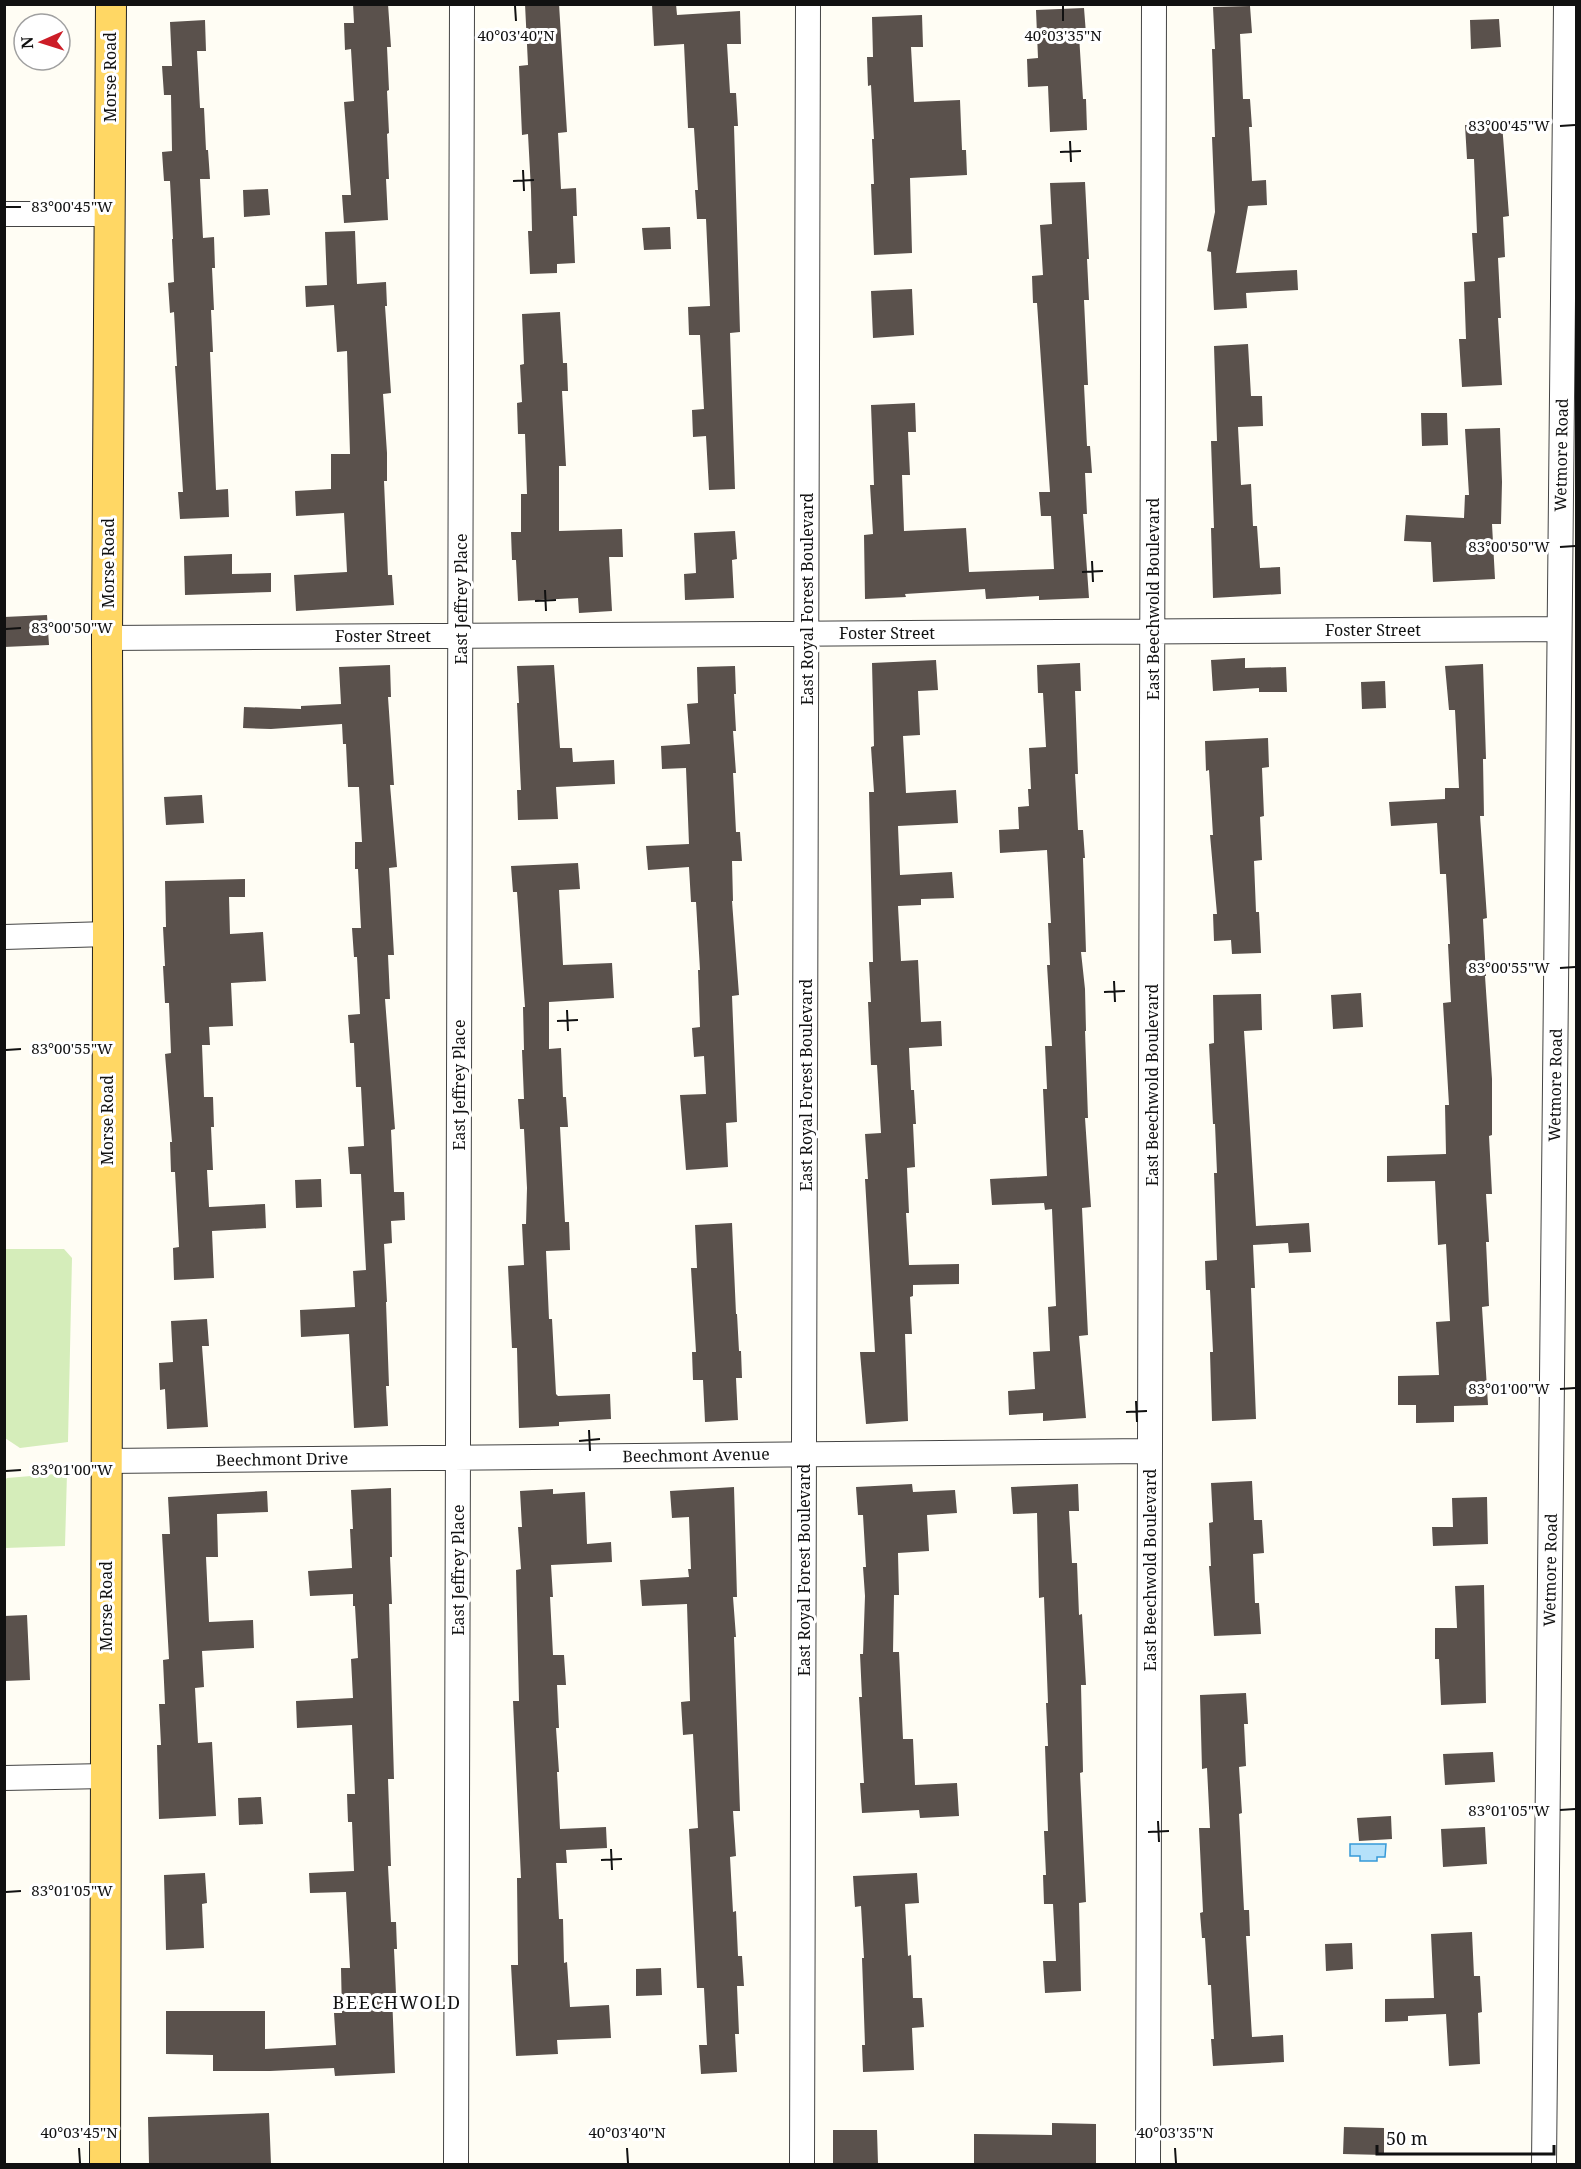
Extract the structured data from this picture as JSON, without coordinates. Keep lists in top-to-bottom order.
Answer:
{
  "streets": {
    "main road": ["Morse Road"],
    "street": [
      "Wetmore Road",
      "East Jeffrey Place",
      "East Royal Forest Boulevard",
      "East Beechwold Boulevard",
      "Foster Street",
      "Beechmont Avenue",
      "Beechmont Drive"
    ]
  },
  "crossings": [
    ["Morse Road", "Foster Street"],
    ["Morse Road", "Beechmont Drive"],
    ["Wetmore Road", "Foster Street"],
    ["East Jeffrey Place", "Foster Street"],
    ["East Jeffrey Place", "Beechmont Avenue"],
    ["East Jeffrey Place", "Beechmont Drive"],
    ["East Royal Forest Boulevard", "Foster Street"],
    ["East Royal Forest Boulevard", "Beechmont Avenue"],
    ["East Beechwold Boulevard", "Foster Street"],
    ["East Beechwold Boulevard", "Beechmont Avenue"],
    ["Beechmont Avenue", "Beechmont Drive"]
  ],
  "districts": ["BEECHWOLD"],
  "scale_bar": "50 m",
  "north": "left",
  "coordinates": [
    "40°03'40\"N",
    "40°03'35\"N",
    "83°00'45\"W",
    "83°00'50\"W",
    "83°00'55\"W",
    "83°01'00\"W",
    "83°01'05\"W",
    "40°03'45\"N"
  ]
}
